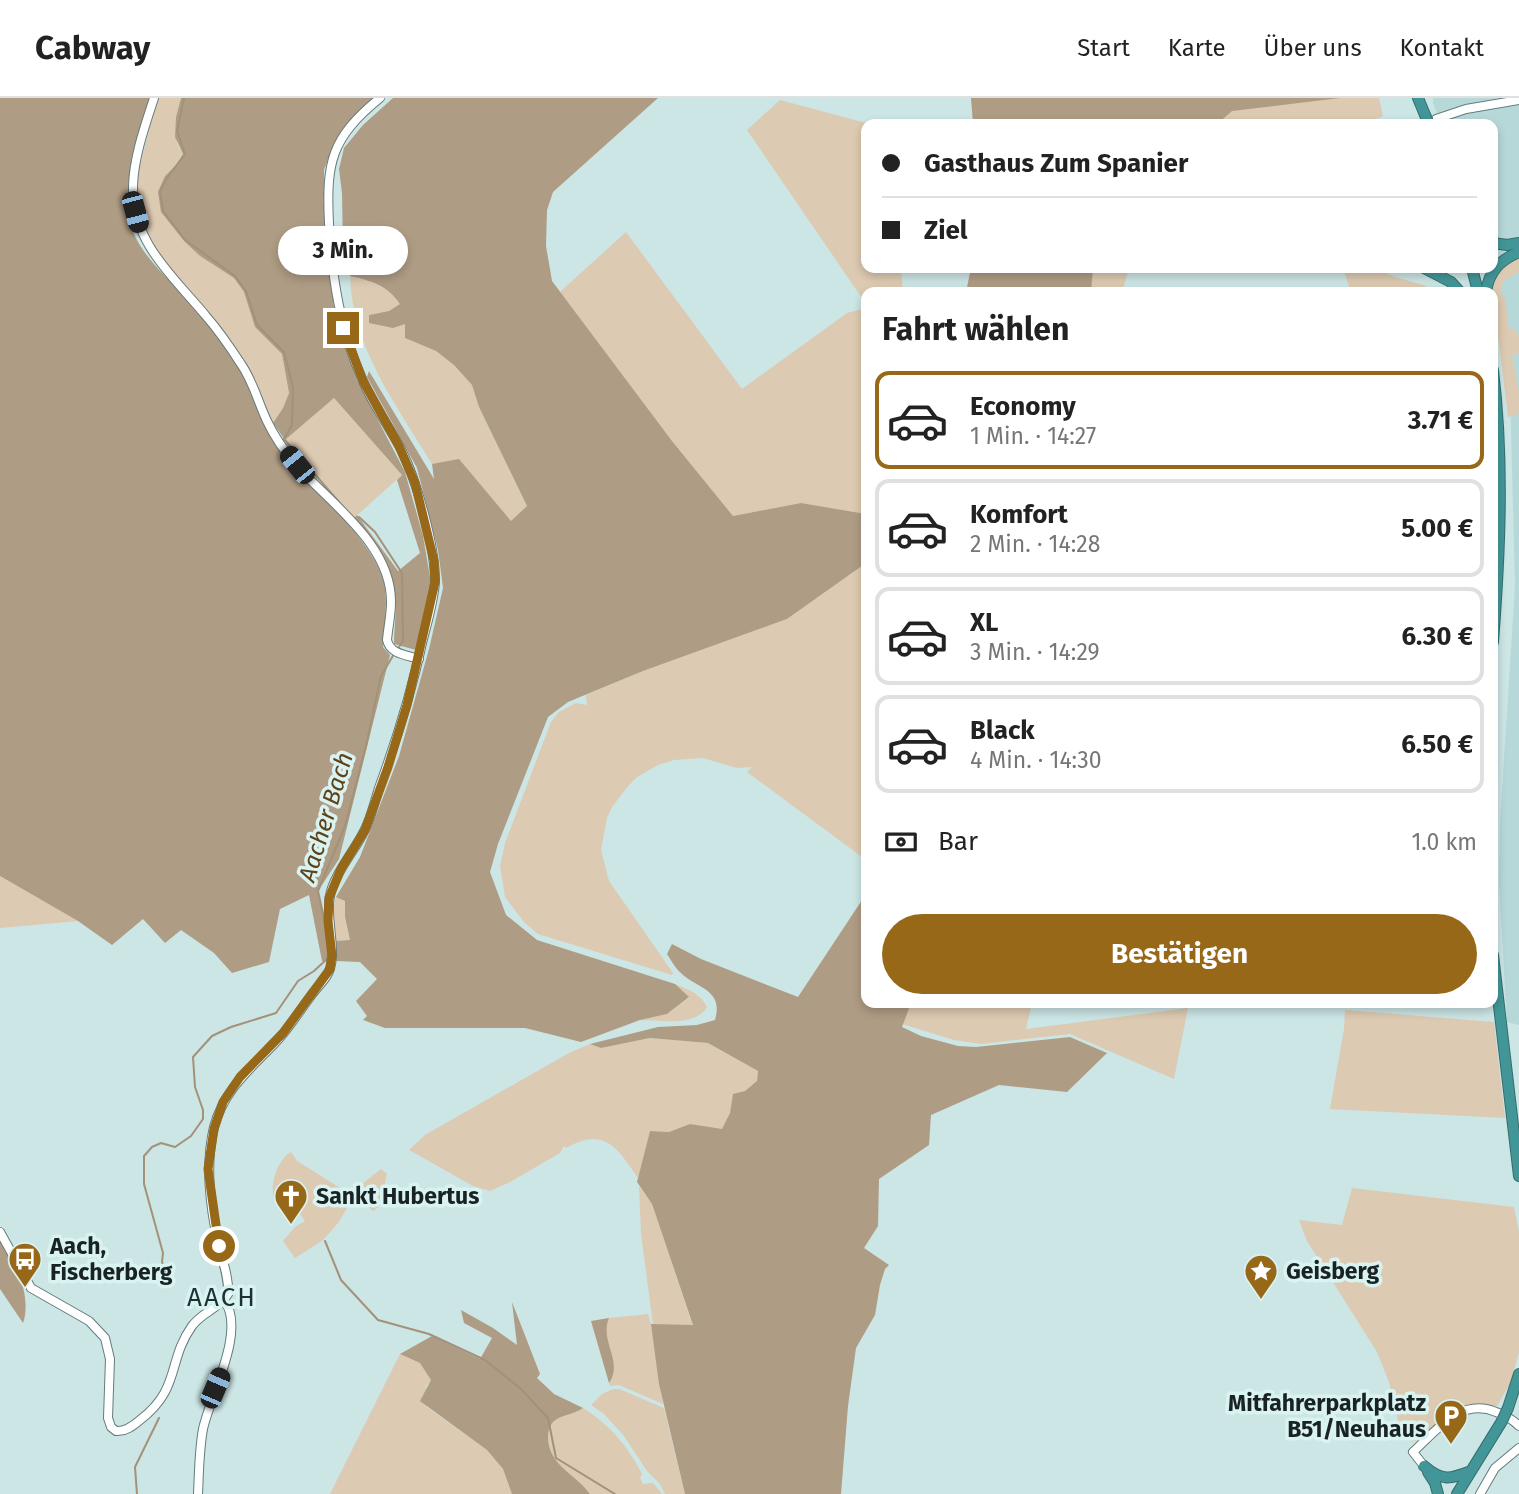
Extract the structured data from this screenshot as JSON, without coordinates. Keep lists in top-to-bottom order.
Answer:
{
  "districts": ["AACH"],
  "water": ["Aacher Bach"],
  "places": {
    "church": ["Sankt Hubertus"],
    "bus stop": ["Aach, Fischerberg"],
    "place": ["Geisberg"],
    "parking": ["Mitfahrerparkplatz B51/Neuhaus"]
  },
  "page": {
    "header": "Cabway",
    "nav": [
      "Start",
      "Karte",
      "Über uns",
      "Kontakt"
    ],
    "banner": ["Gasthaus Zum Spanier", "Ziel"],
    "bubble": "3 Min.",
    "heading": "Fahrt wählen",
    "list": [
      {
        "name": "Economy",
        "note": "1 Min. · 14:27",
        "value": "3.71 €"
      },
      {
        "name": "Komfort",
        "note": "2 Min. · 14:28",
        "value": "5.00 €"
      },
      {
        "name": "XL",
        "note": "3 Min. · 14:29",
        "value": "6.30 €"
      },
      {
        "name": "Black",
        "note": "4 Min. · 14:30",
        "value": "6.50 €"
      }
    ],
    "pay": ["Bar", "1.0 km"],
    "buttons": "Bestätigen"
  }
}
